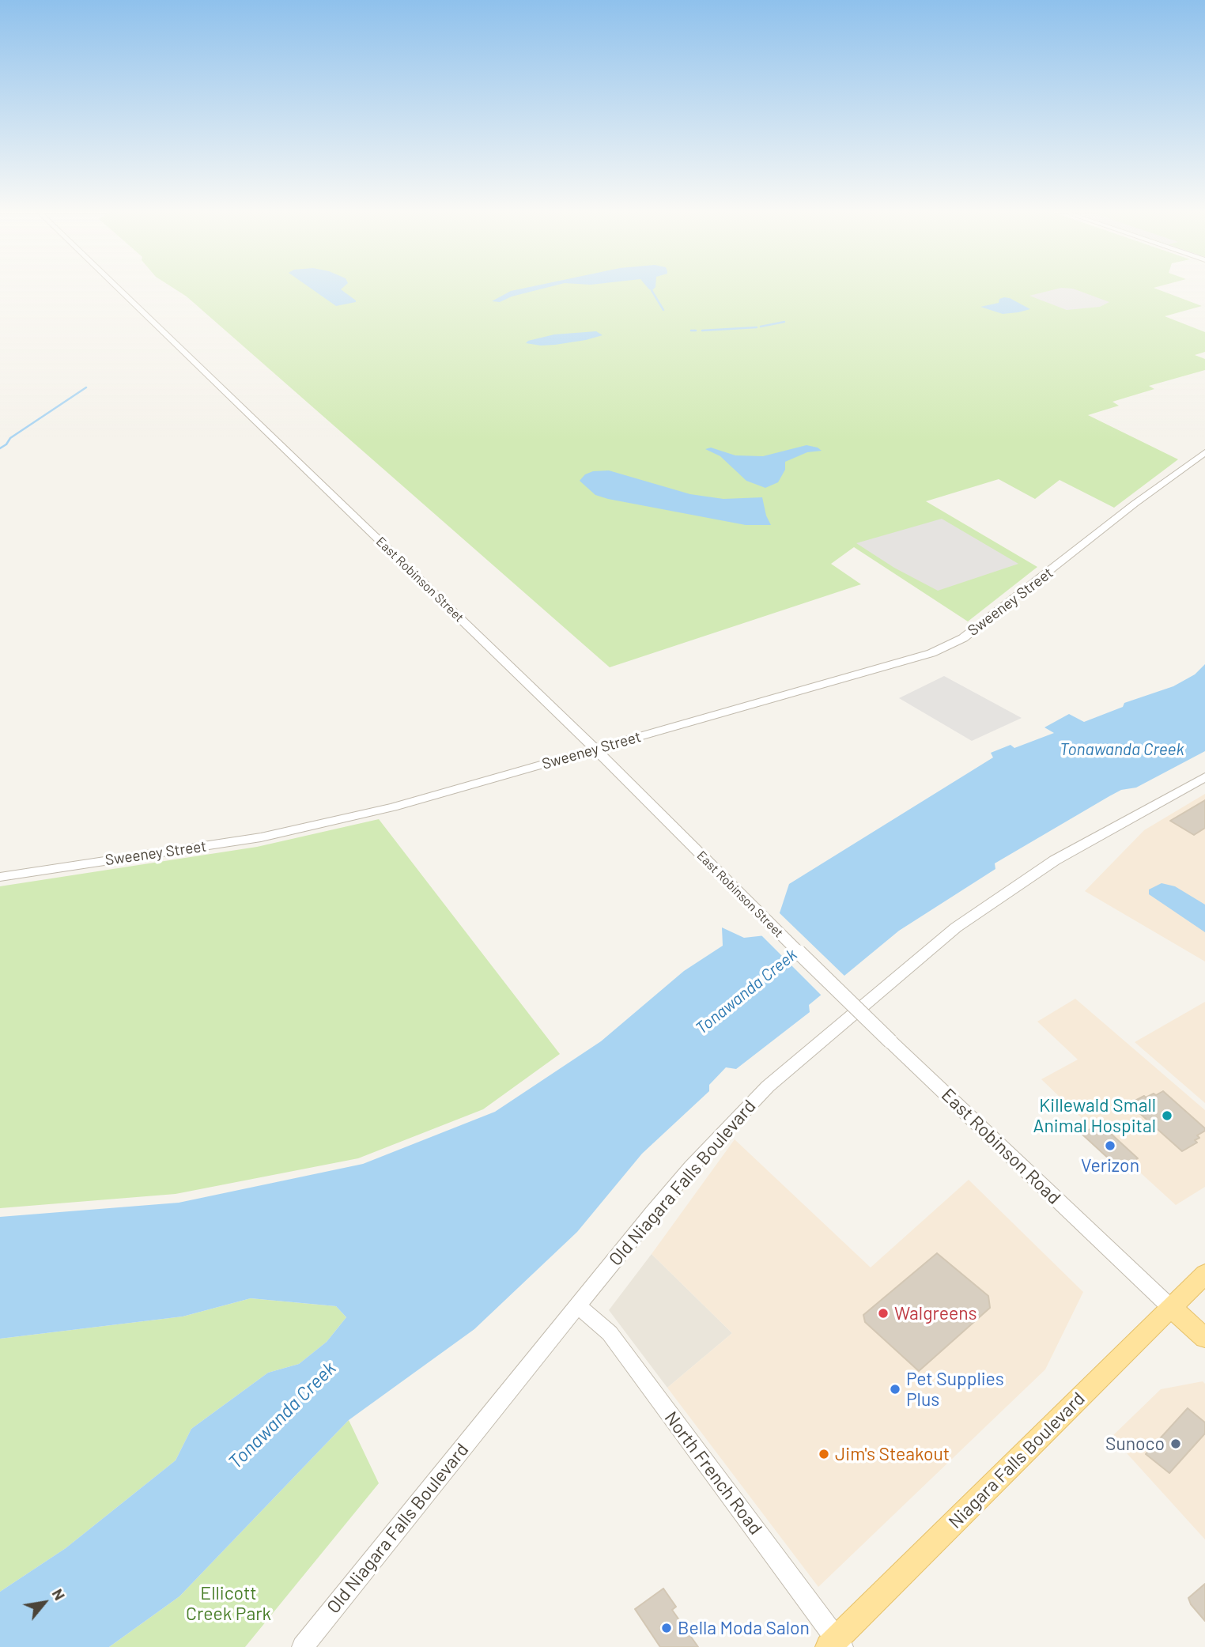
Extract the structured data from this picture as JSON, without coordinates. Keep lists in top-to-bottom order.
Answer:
{
  "streets": {
    "main road": ["East Robinson Road", "Niagara Falls Boulevard"],
    "street": [
      "East Robinson Street",
      "Sweeney Street",
      "Old Niagara Falls Boulevard",
      "North French Road"
    ]
  },
  "crossings": [
    ["East Robinson Street", "Sweeney Street"],
    ["East Robinson Street", "East Robinson Road"],
    ["East Robinson Road", "Niagara Falls Boulevard"],
    ["Old Niagara Falls Boulevard", "North French Road"],
    ["Niagara Falls Boulevard", "North French Road"]
  ],
  "water": ["Tonawanda Creek"],
  "parks": ["Ellicott Creek Park"],
  "places": [
    "Killewald Small Animal Hospital",
    "Verizon",
    "Walgreens",
    "Pet Supplies Plus",
    "Sunoco",
    "Jim's Steakout",
    "Bella Moda Salon"
  ],
  "north": "top right"
}
